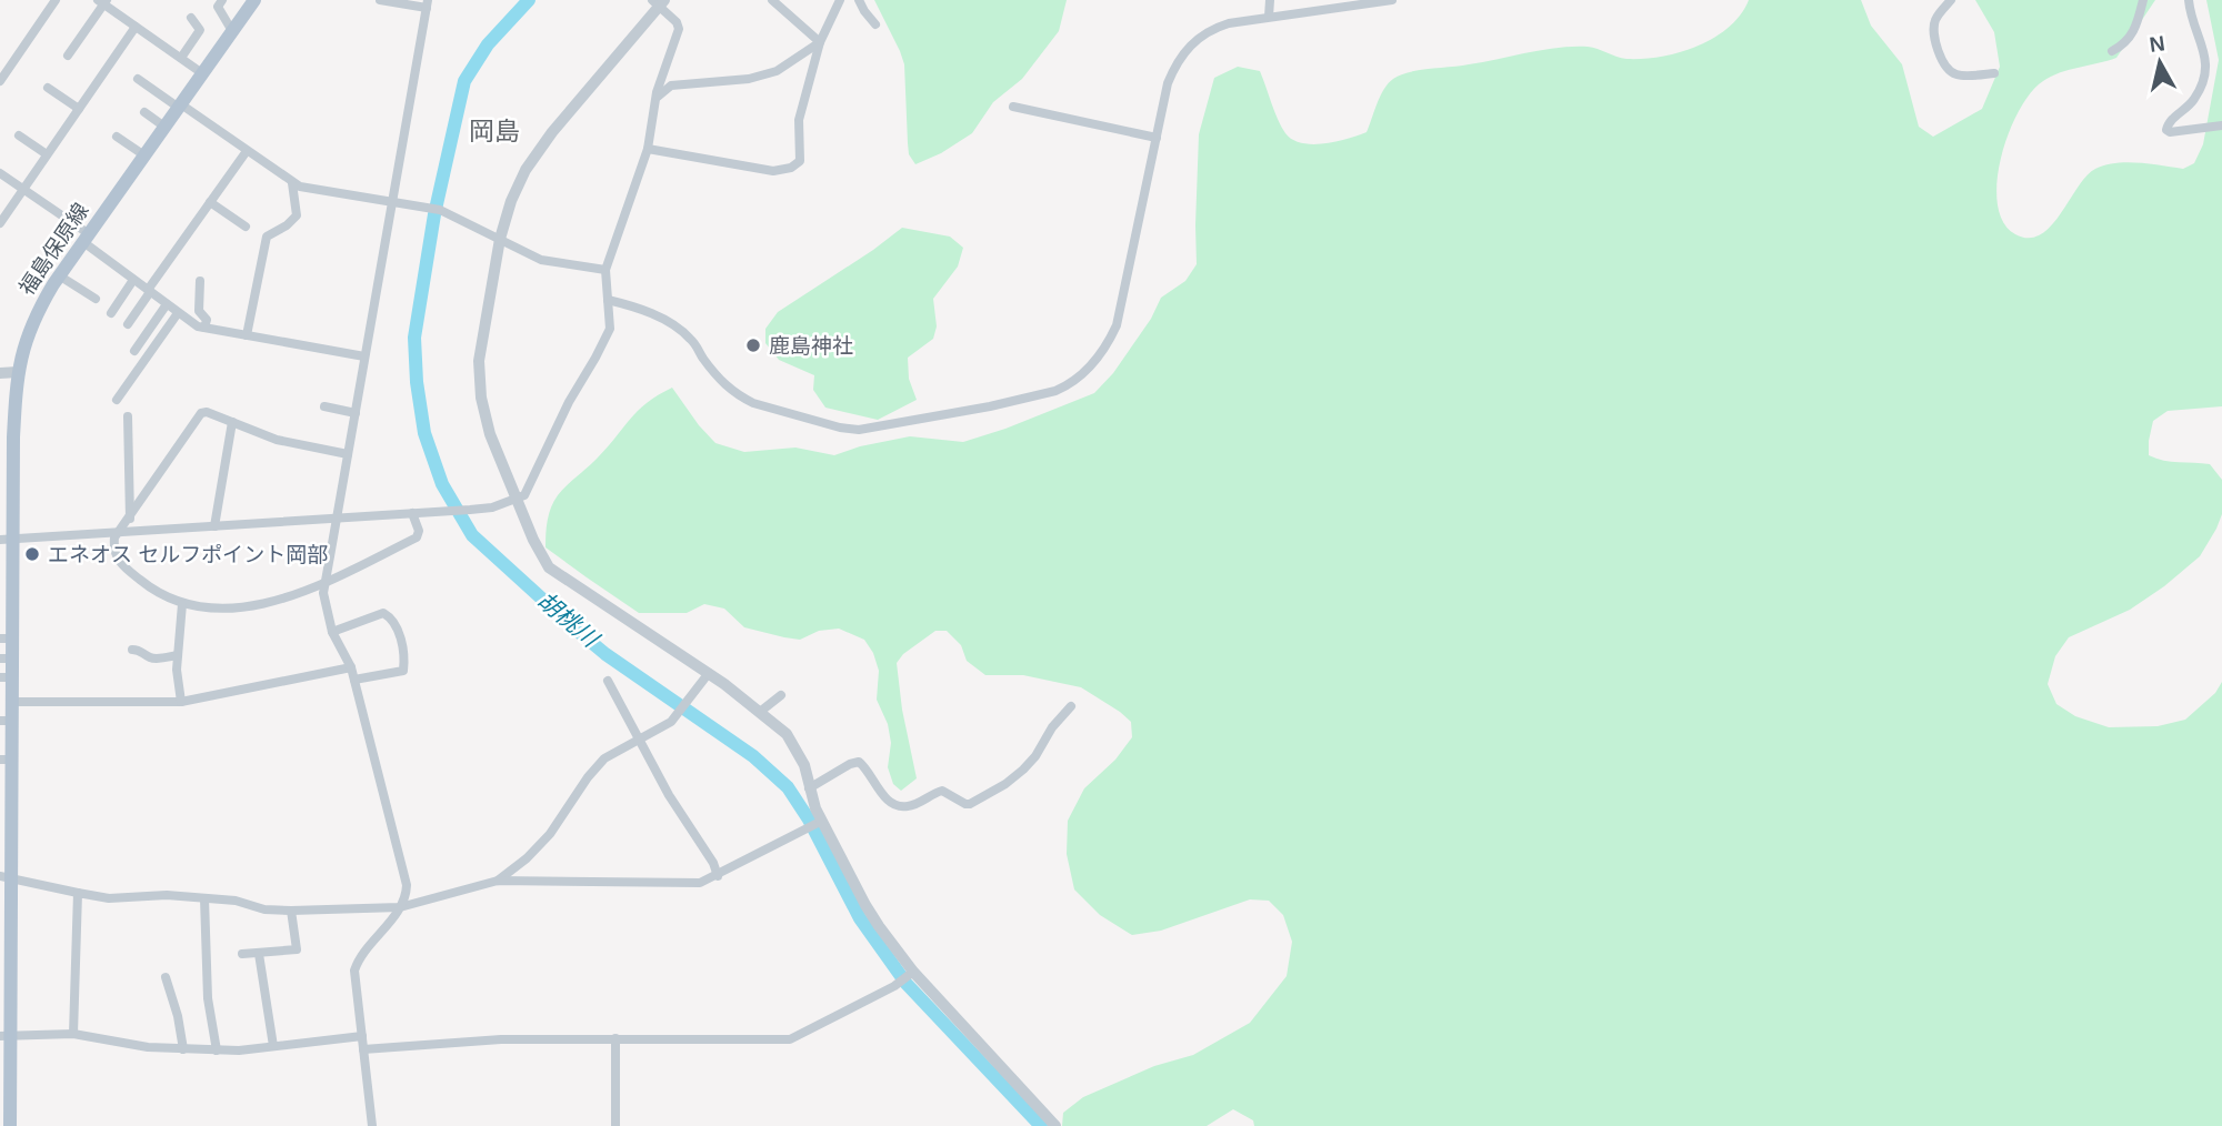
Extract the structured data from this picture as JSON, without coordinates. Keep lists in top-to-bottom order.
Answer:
{
  "streets": {
    "main road": ["福島保原線"]
  },
  "districts": ["岡島"],
  "water": ["胡桃川"],
  "places": ["鹿島神社", "エネオス セルフポイント岡部"],
  "north": "top"
}
